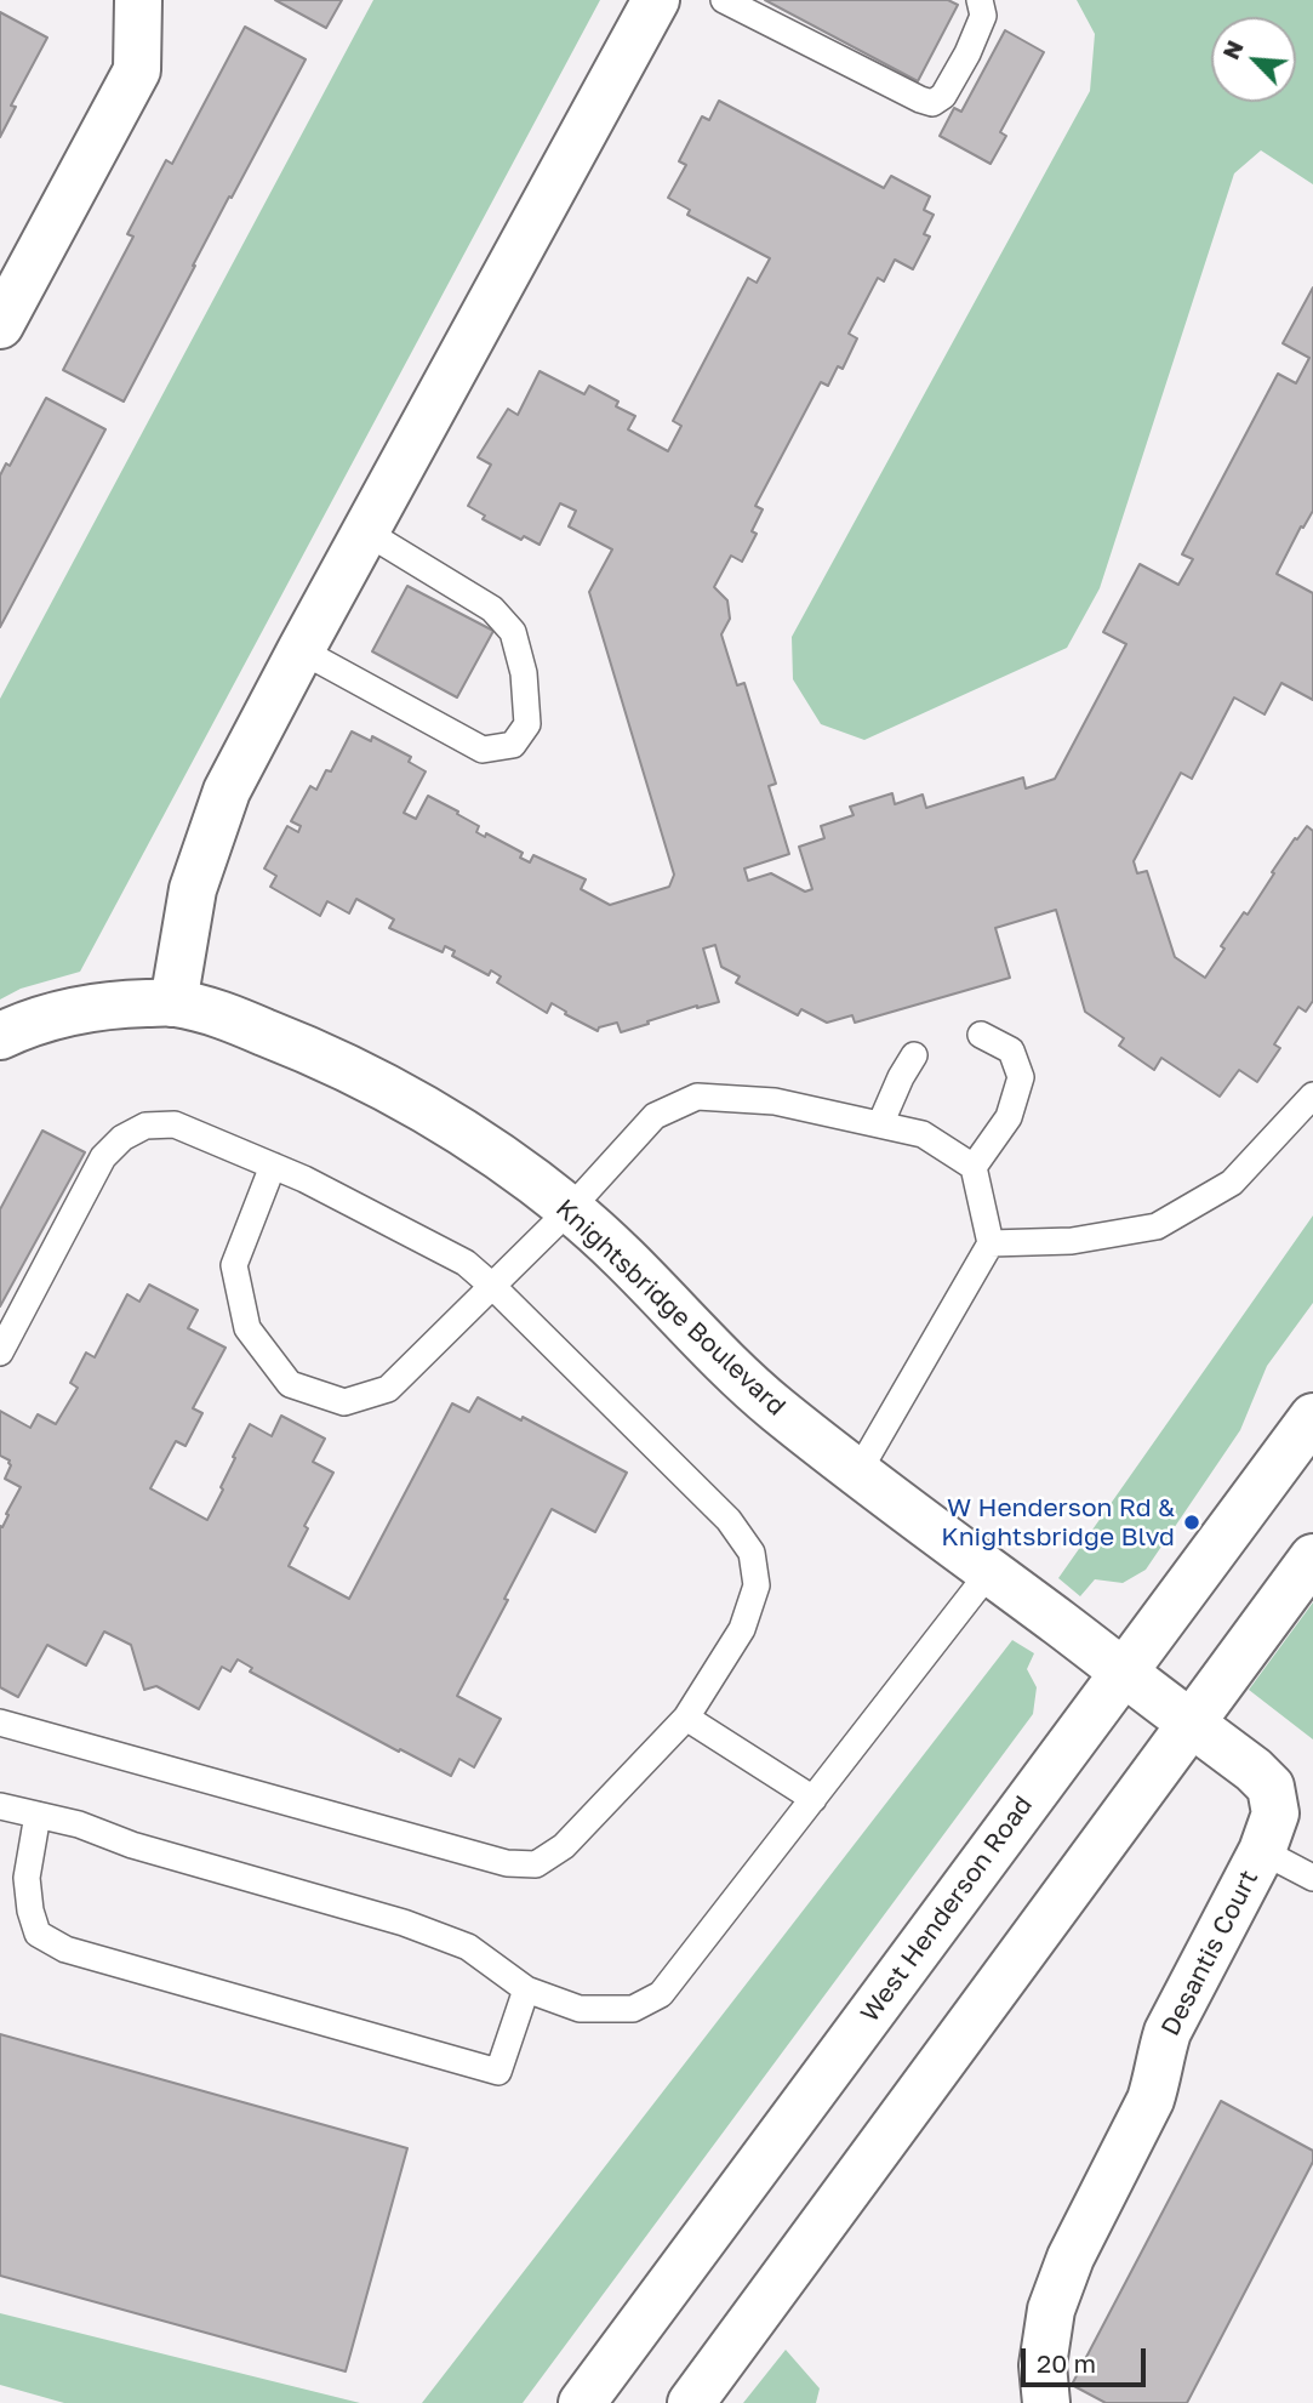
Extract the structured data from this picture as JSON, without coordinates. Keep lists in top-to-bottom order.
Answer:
{
  "streets": {
    "street": ["Knightsbridge Boulevard", "West Henderson Road", "Desantis Court"]
  },
  "crossings": [
    ["Knightsbridge Boulevard", "West Henderson Road"],
    ["Knightsbridge Boulevard", "Desantis Court"]
  ],
  "places": ["W Henderson Rd & Knightsbridge Blvd"],
  "scale_bar": "20 m",
  "north": "top left"
}
